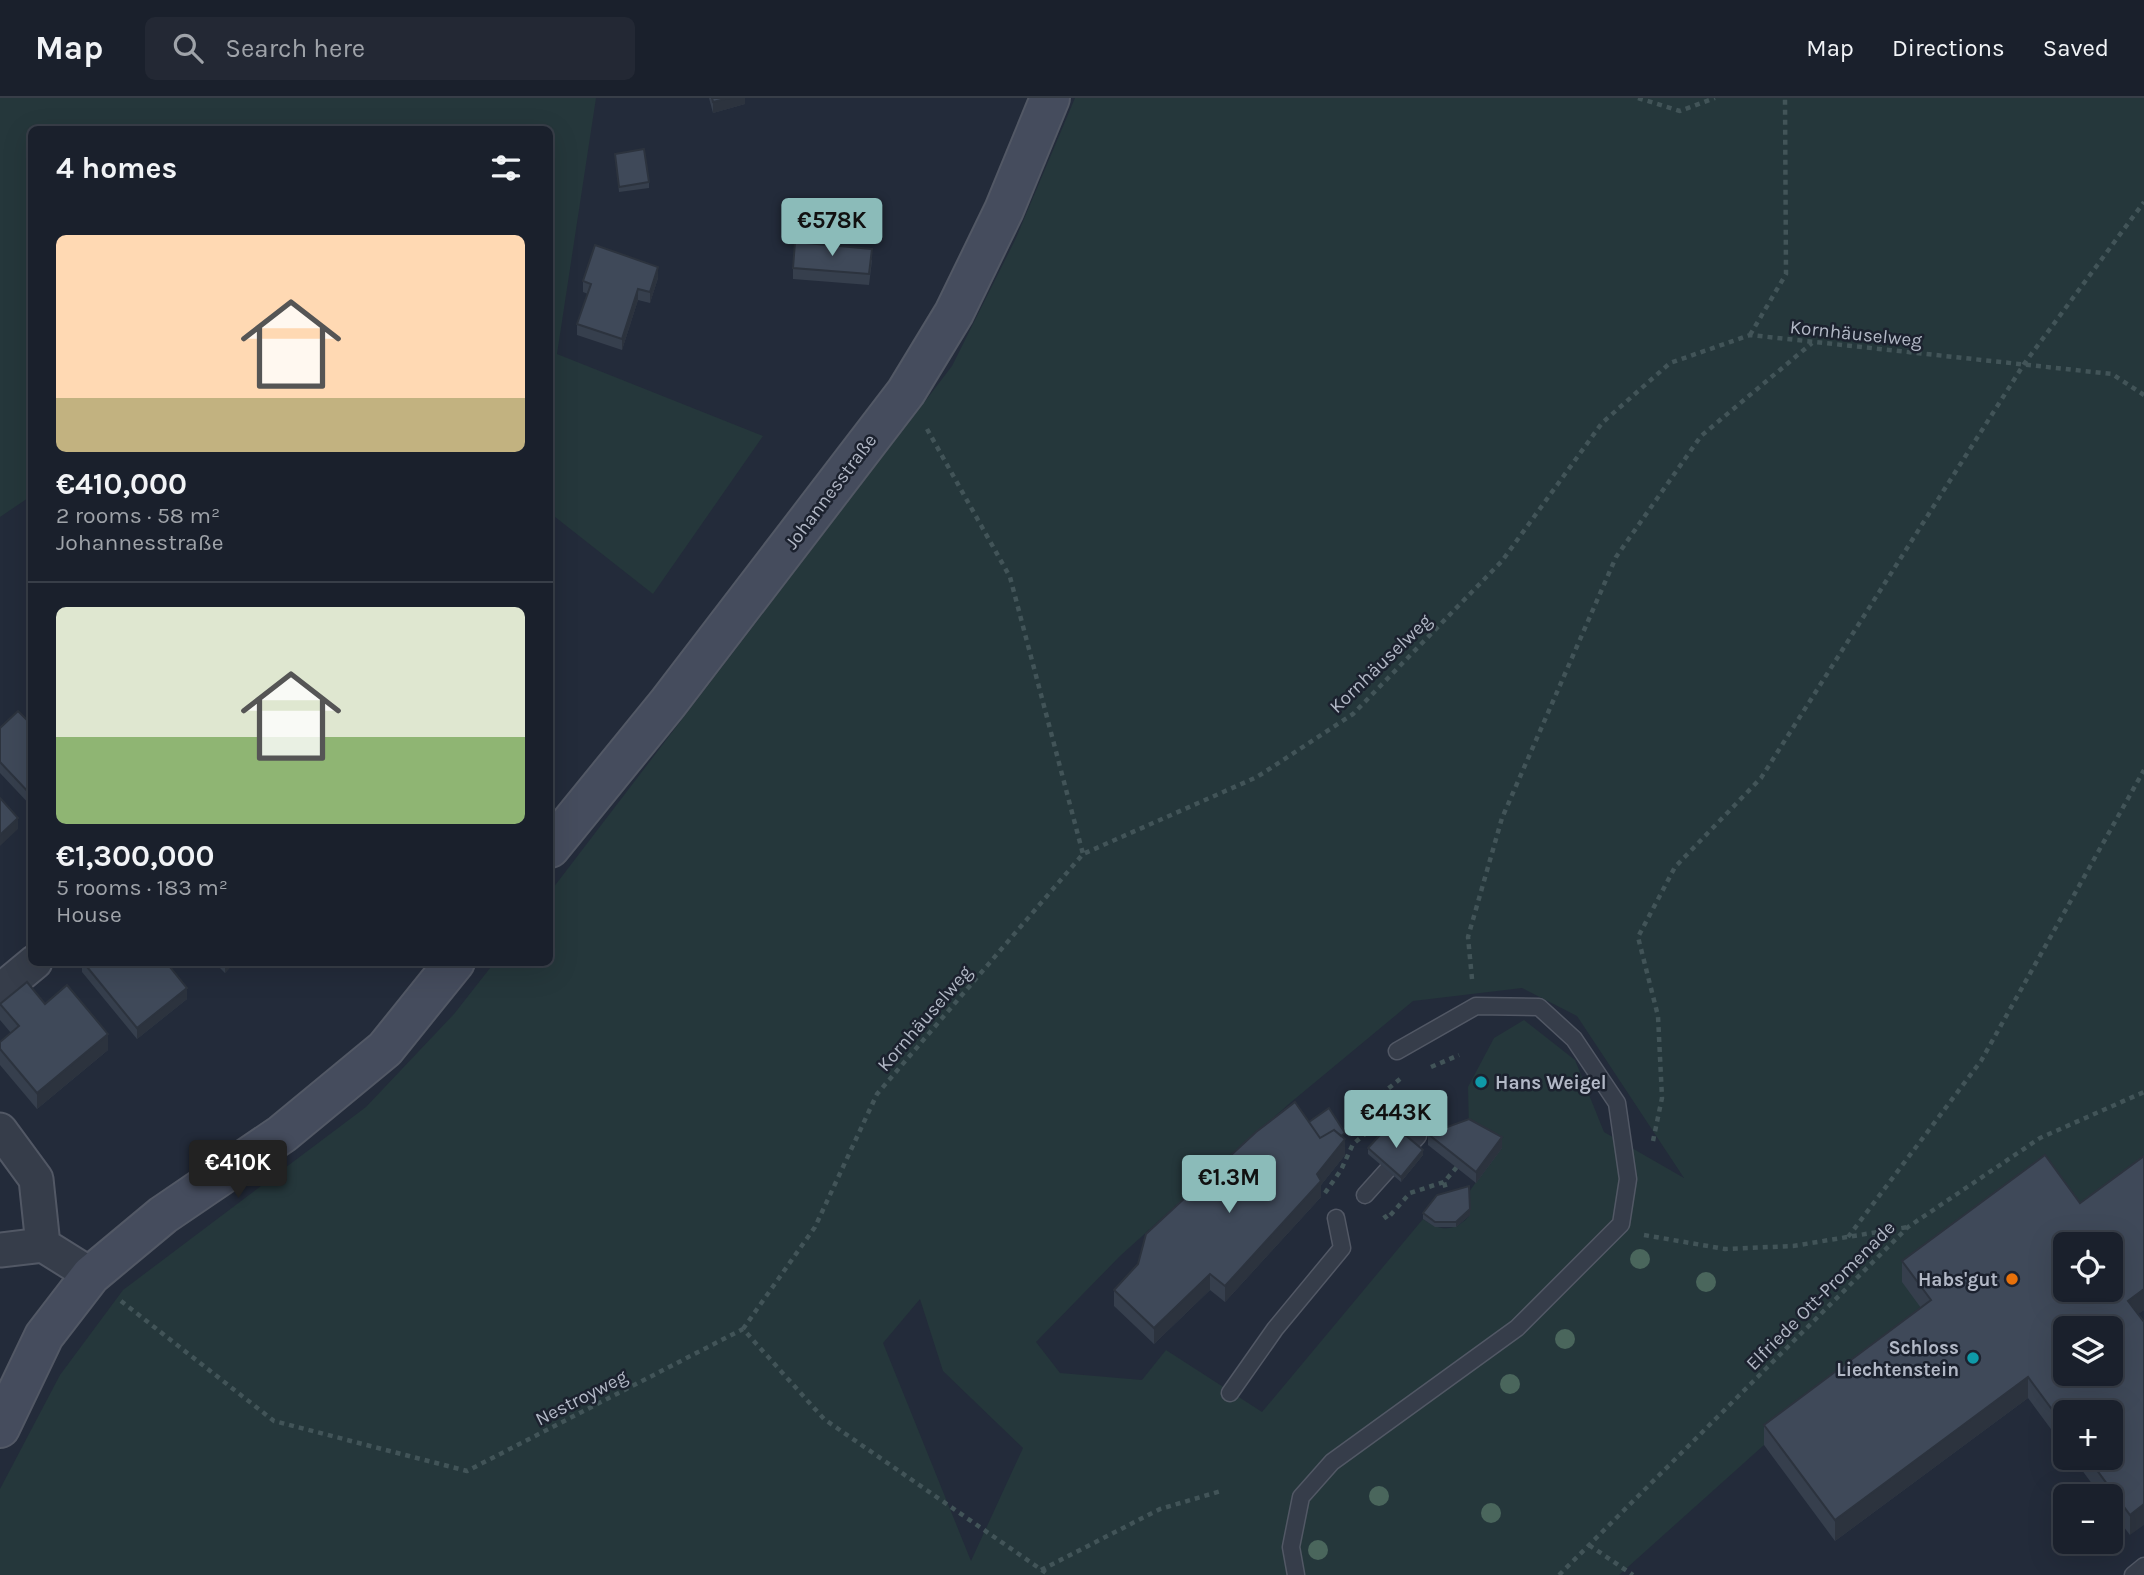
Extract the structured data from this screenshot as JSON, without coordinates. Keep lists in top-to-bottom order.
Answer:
{
  "streets": {
    "main road": ["Johannesstraße"],
    "path": ["Kornhäuselweg", "Elfriede Ott-Promenade", "Nestroyweg"]
  },
  "crossings": [
    ["Kornhäuselweg", "Nestroyweg"]
  ],
  "places": ["Hans Weigel", "Habs'gut", "Schloss Liechtenstein"],
  "page": {
    "header": "Map",
    "search": "Search here",
    "nav": ["Map", "Directions", "Saved"],
    "heading": "4 homes",
    "price": [
      "€578K",
      "€443K",
      "€410K",
      "€1.3M"
    ],
    "list": [
      {
        "name": "€410,000",
        "note": "2 rooms · 58 m² · Johannesstraße"
      },
      {
        "name": "€1,300,000",
        "note": "5 rooms · 183 m² · House"
      }
    ],
    "map_buttons": ["+", "−"]
  }
}
